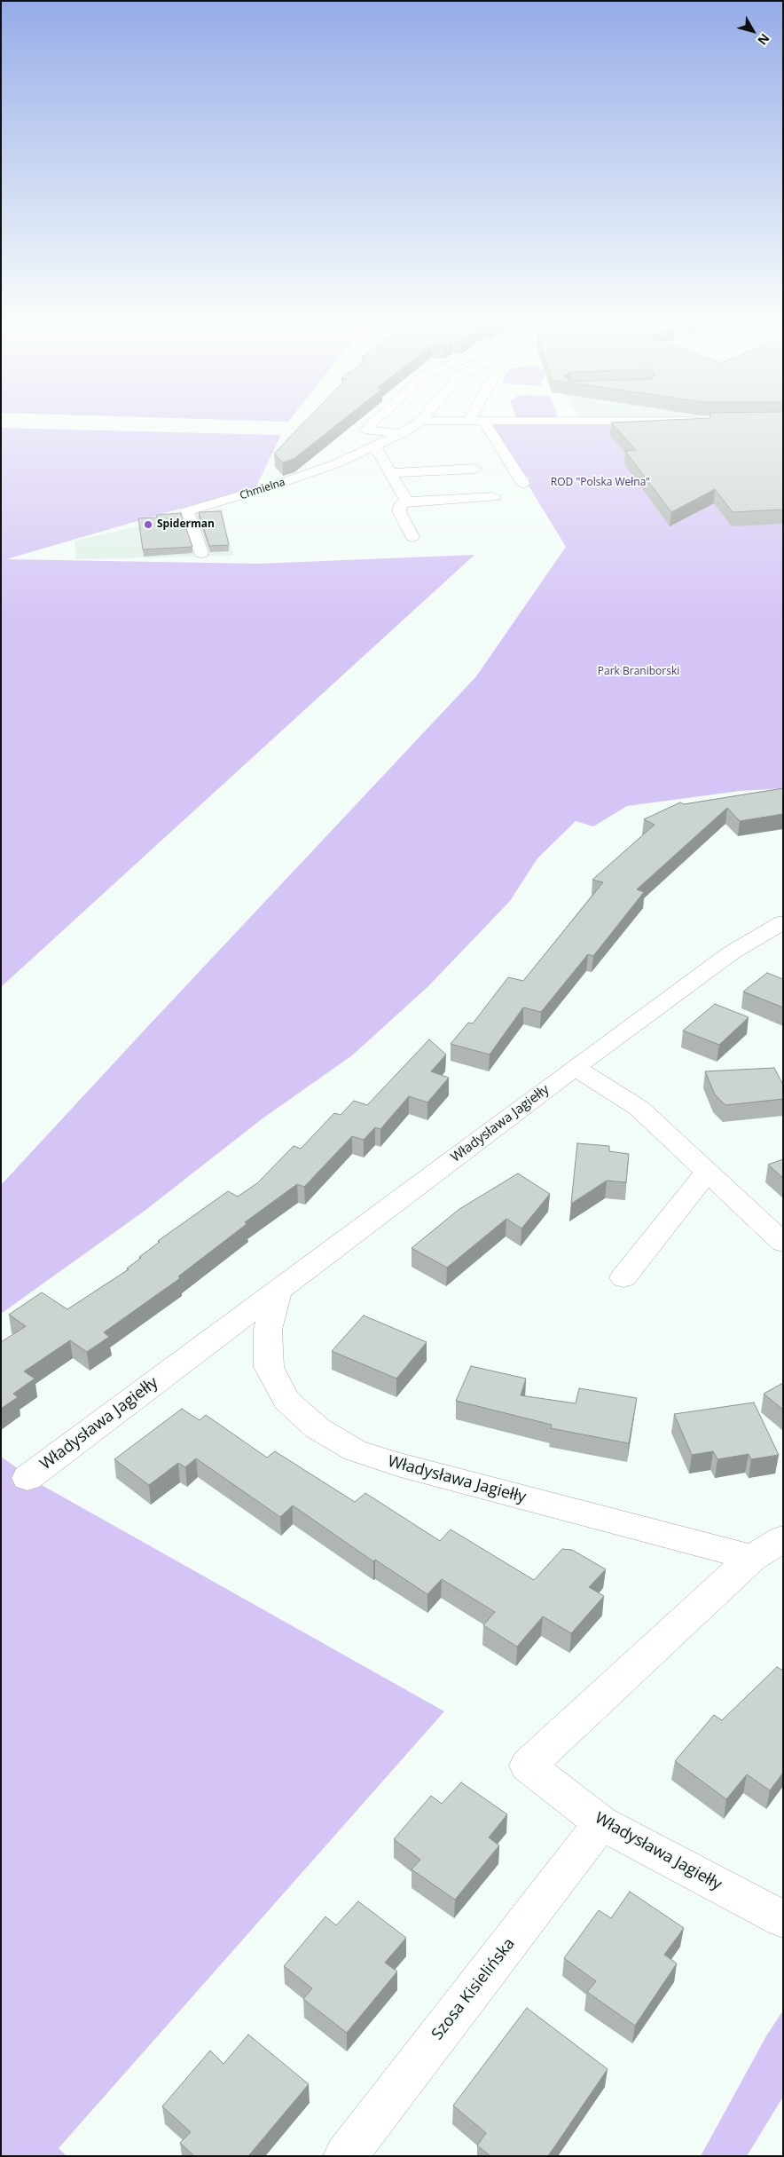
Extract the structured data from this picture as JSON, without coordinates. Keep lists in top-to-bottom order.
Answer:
{
  "streets": {
    "street": ["Chmielna", "Władysława Jagiełły", "Szosa Kisielińska"]
  },
  "crossings": [
    ["Władysława Jagiełły", "Szosa Kisielińska"]
  ],
  "parks": ["ROD \"Polska Wełna\"", "Park Braniborski"],
  "places": ["Spiderman"],
  "north": "bottom right"
}
